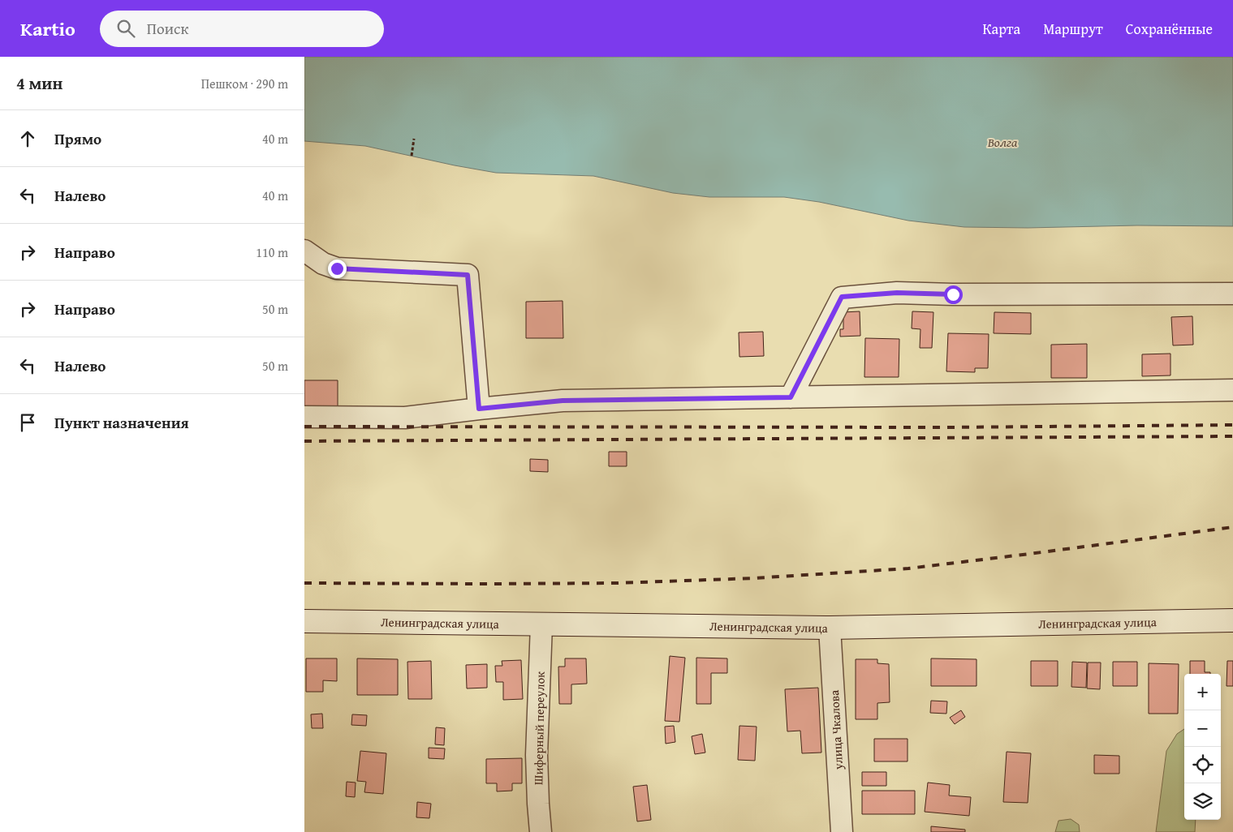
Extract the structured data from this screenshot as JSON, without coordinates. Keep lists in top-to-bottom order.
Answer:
{
  "streets": {
    "main road": ["Ленинградская улица"],
    "street": ["Шиферный переулок", "улица Чкалова"]
  },
  "crossings": [
    ["Ленинградская улица", "Шиферный переулок"],
    ["Ленинградская улица", "улица Чкалова"]
  ],
  "water": ["Волга"],
  "page": {
    "header": "Kartio",
    "search": "Поиск",
    "nav": ["Карта", "Маршрут", "Сохранённые"],
    "heading": ["4 мин", "Пешком · 290 m"],
    "list": [
      ["Прямо", "40 m"],
      ["Налево", "40 m"],
      ["Направо", "110 m"],
      ["Направо", "50 m"],
      ["Налево", "50 m"],
      "Пункт назначения"
    ],
    "map_buttons": ["+", "−"]
  }
}
